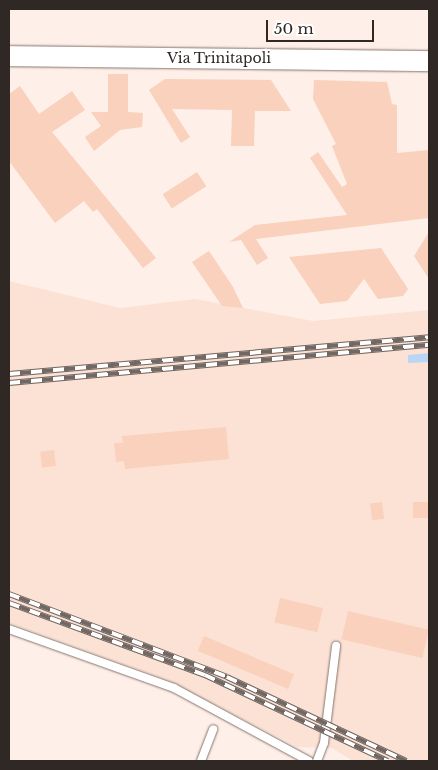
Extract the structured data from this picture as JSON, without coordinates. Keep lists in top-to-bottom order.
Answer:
{
  "streets": {
    "main road": ["Via Trinitapoli"]
  },
  "scale_bar": "50 m"
}
